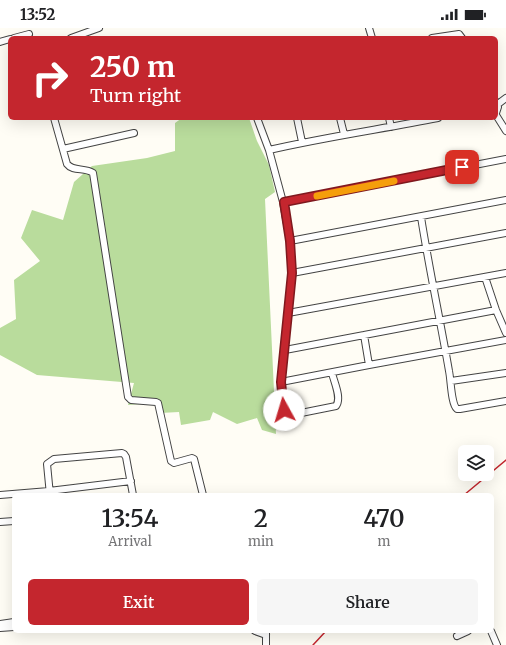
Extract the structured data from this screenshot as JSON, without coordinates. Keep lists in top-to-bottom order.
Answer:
{
  "page": {
    "status": "13:52",
    "turn": ["250 m", "Turn right"],
    "eta": [
      "13:54",
      "Arrival",
      "2",
      "min",
      "470",
      "m"
    ],
    "buttons": ["Exit", "Share"]
  }
}
